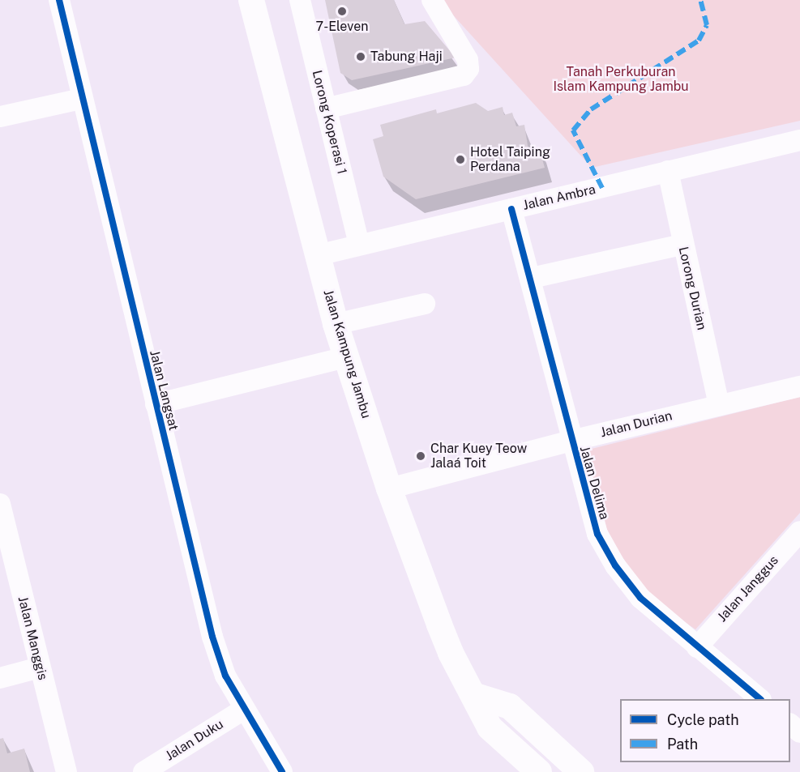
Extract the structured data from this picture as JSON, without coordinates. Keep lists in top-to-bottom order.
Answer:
{
  "streets": {
    "main road": ["Jalan Kampung Jambu"],
    "street": [
      "Lorong Koperasi 1",
      "Jalan Ambra",
      "Lorong Durian",
      "Jalan Langsat",
      "Jalan Durian",
      "Jalan Delima",
      "Jalan Janggus",
      "Jalan Manggis",
      "Jalan Duku"
    ]
  },
  "crossings": [
    ["Lorong Koperasi 1", "Jalan Ambra"],
    ["Jalan Ambra", "Lorong Durian"],
    ["Jalan Ambra", "Jalan Kampung Jambu"],
    ["Jalan Ambra", "Jalan Delima"],
    ["Lorong Durian", "Jalan Durian"],
    ["Jalan Kampung Jambu", "Jalan Durian"],
    ["Jalan Langsat", "Jalan Duku"],
    ["Jalan Durian", "Jalan Delima"],
    ["Jalan Delima", "Jalan Janggus"]
  ],
  "parks": ["Tanah Perkuburan Islam Kampung Jambu"],
  "places": [
    "7-Eleven",
    "Tabung Haji",
    "Hotel Taiping Perdana",
    "Char Kuey Teow Jalaá Toit"
  ],
  "legend": ["Cycle path", "Path"]
}
